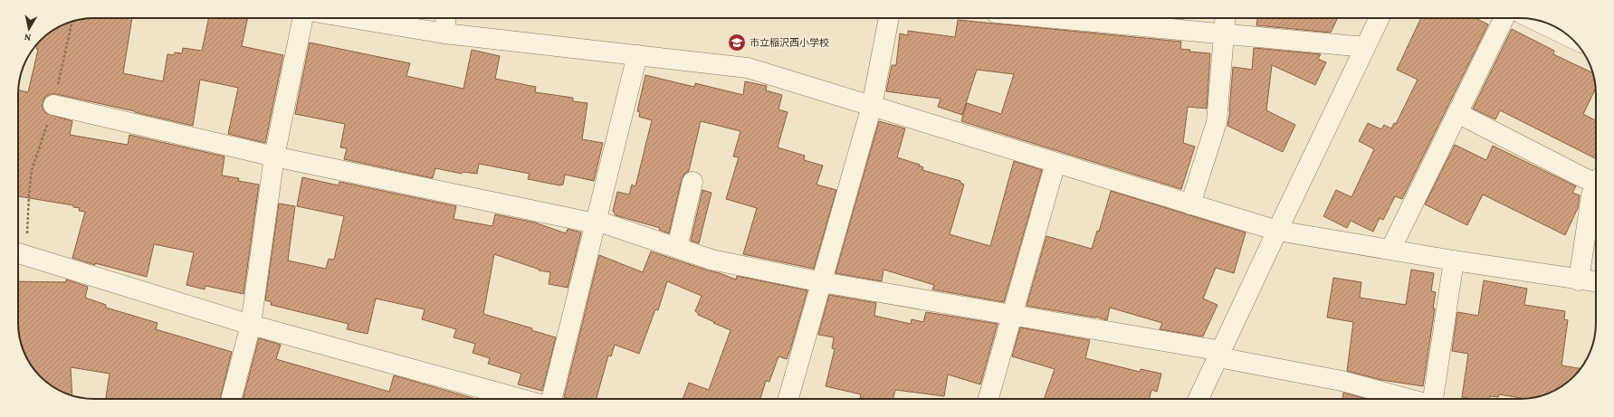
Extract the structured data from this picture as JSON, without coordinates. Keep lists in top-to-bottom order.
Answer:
{
  "places": {
    "school or university": ["市立稲沢西小学校"]
  },
  "north": "bottom"
}
